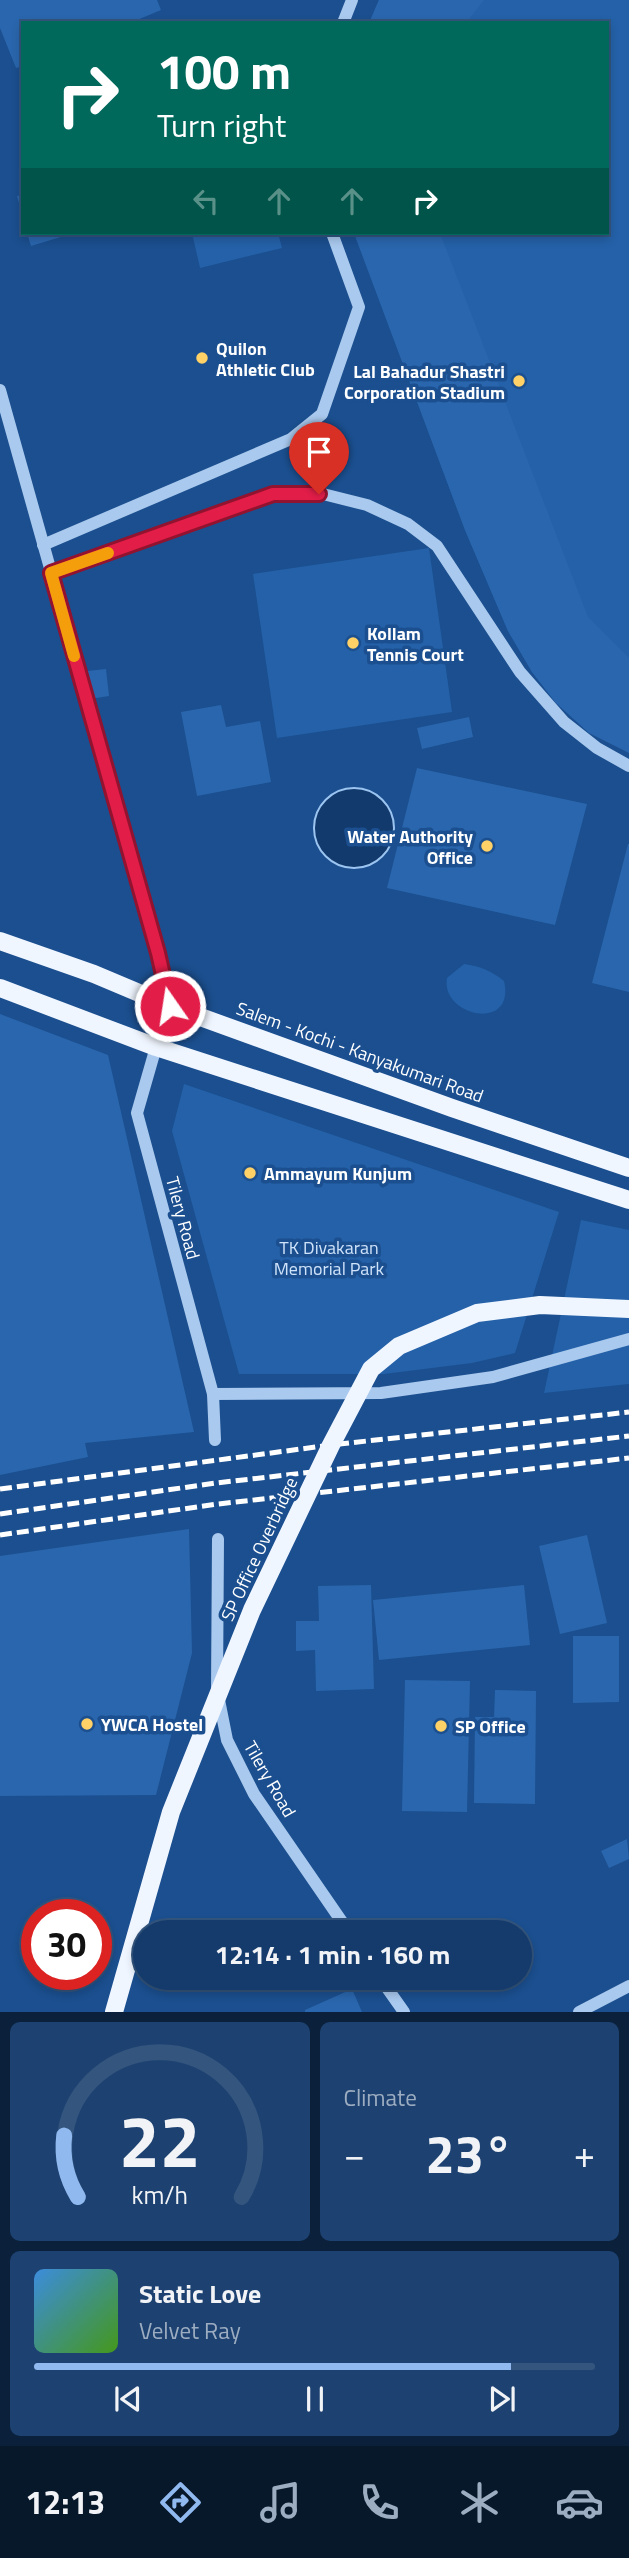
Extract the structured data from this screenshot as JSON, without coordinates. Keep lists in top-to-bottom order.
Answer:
{
  "streets": {
    "main road": ["Salem - Kochi - Kanyakumari Road", "SP Office Overbridge"],
    "street": ["Tilery Road"]
  },
  "parks": ["TK Divakaran Memorial Park"],
  "places": [
    "Quilon Athletic Club",
    "Lal Bahadur Shastri Corporation Stadium",
    "Kollam Tennis Court",
    "Water Authority Office",
    "Ammayum Kunjum",
    "YWCA Hostel",
    "SP Office"
  ],
  "page": {
    "turn": ["100 m", "Turn right"],
    "limit": "30",
    "trip": "12:14 · 1 min · 160 m",
    "tile": "Climate",
    "heat": ["−", "23°", "+"],
    "song": ["Static Love", "Velvet Ray"],
    "tabs": "12:13",
    "gauge": ["22", "km/h"]
  }
}
